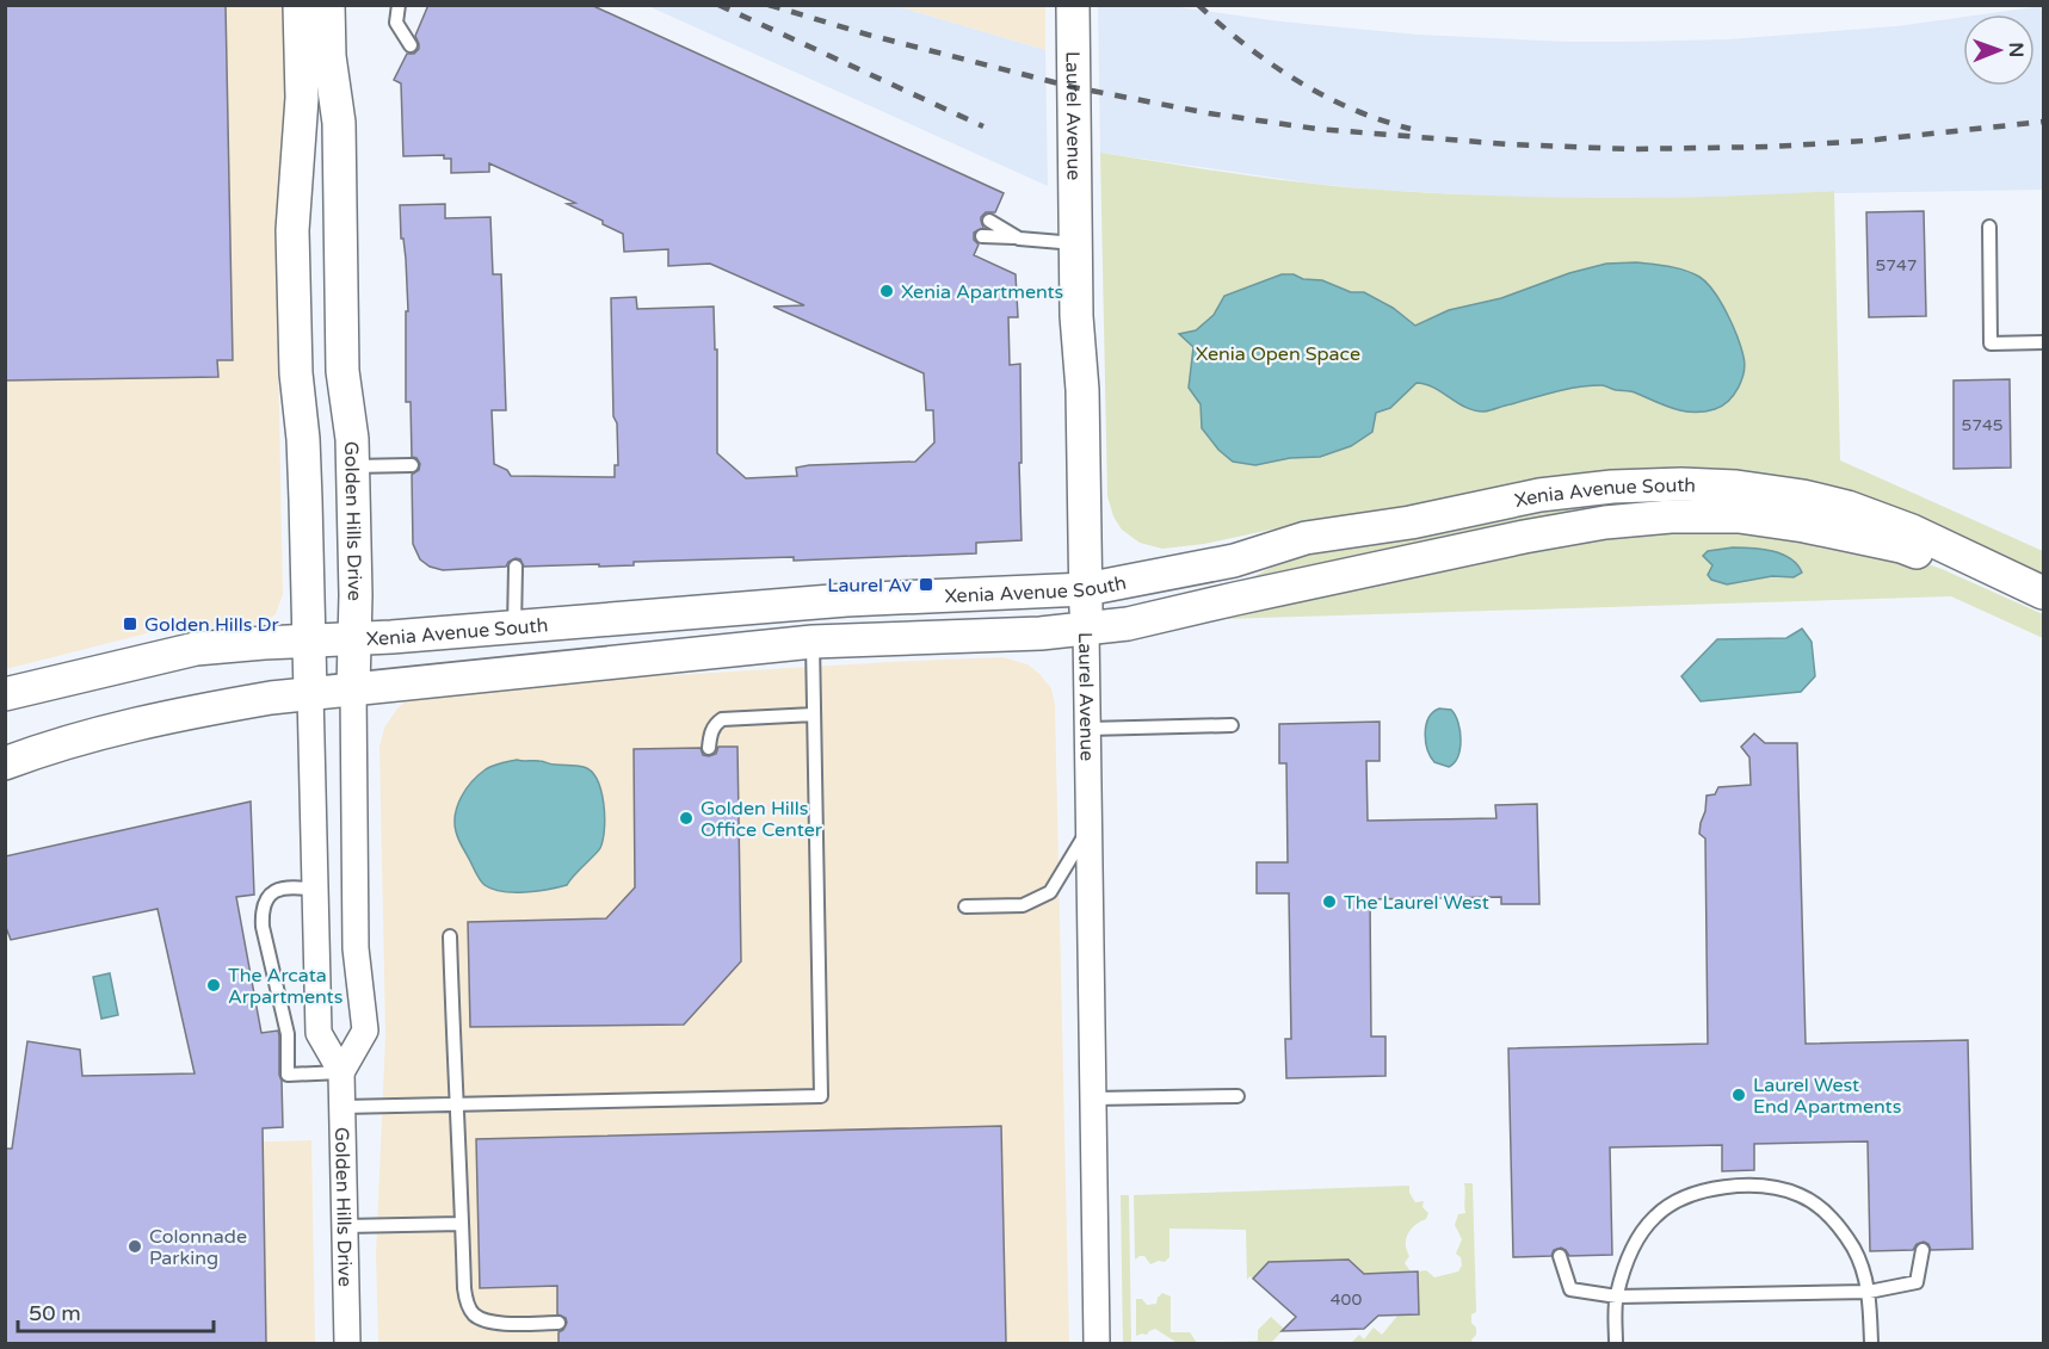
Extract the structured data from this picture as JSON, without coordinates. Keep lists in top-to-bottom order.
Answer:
{
  "streets": {
    "street": ["Laurel Avenue", "Xenia Avenue South", "Golden Hills Drive"]
  },
  "crossings": [
    ["Laurel Avenue", "Xenia Avenue South"],
    ["Xenia Avenue South", "Golden Hills Drive"]
  ],
  "parks": ["Xenia Open Space"],
  "places": {
    "other": [
      "Xenia Apartments",
      "Golden Hills Office Center",
      "The Laurel West",
      "The Arcata Arpartments",
      "Laurel West End Apartments",
      "Colonnade Parking"
    ],
    "transit": ["Laurel Av", "Golden Hills Dr"]
  },
  "house_numbers": ["5747", "5745", "400"],
  "scale_bar": "50 m",
  "north": "right"
}
